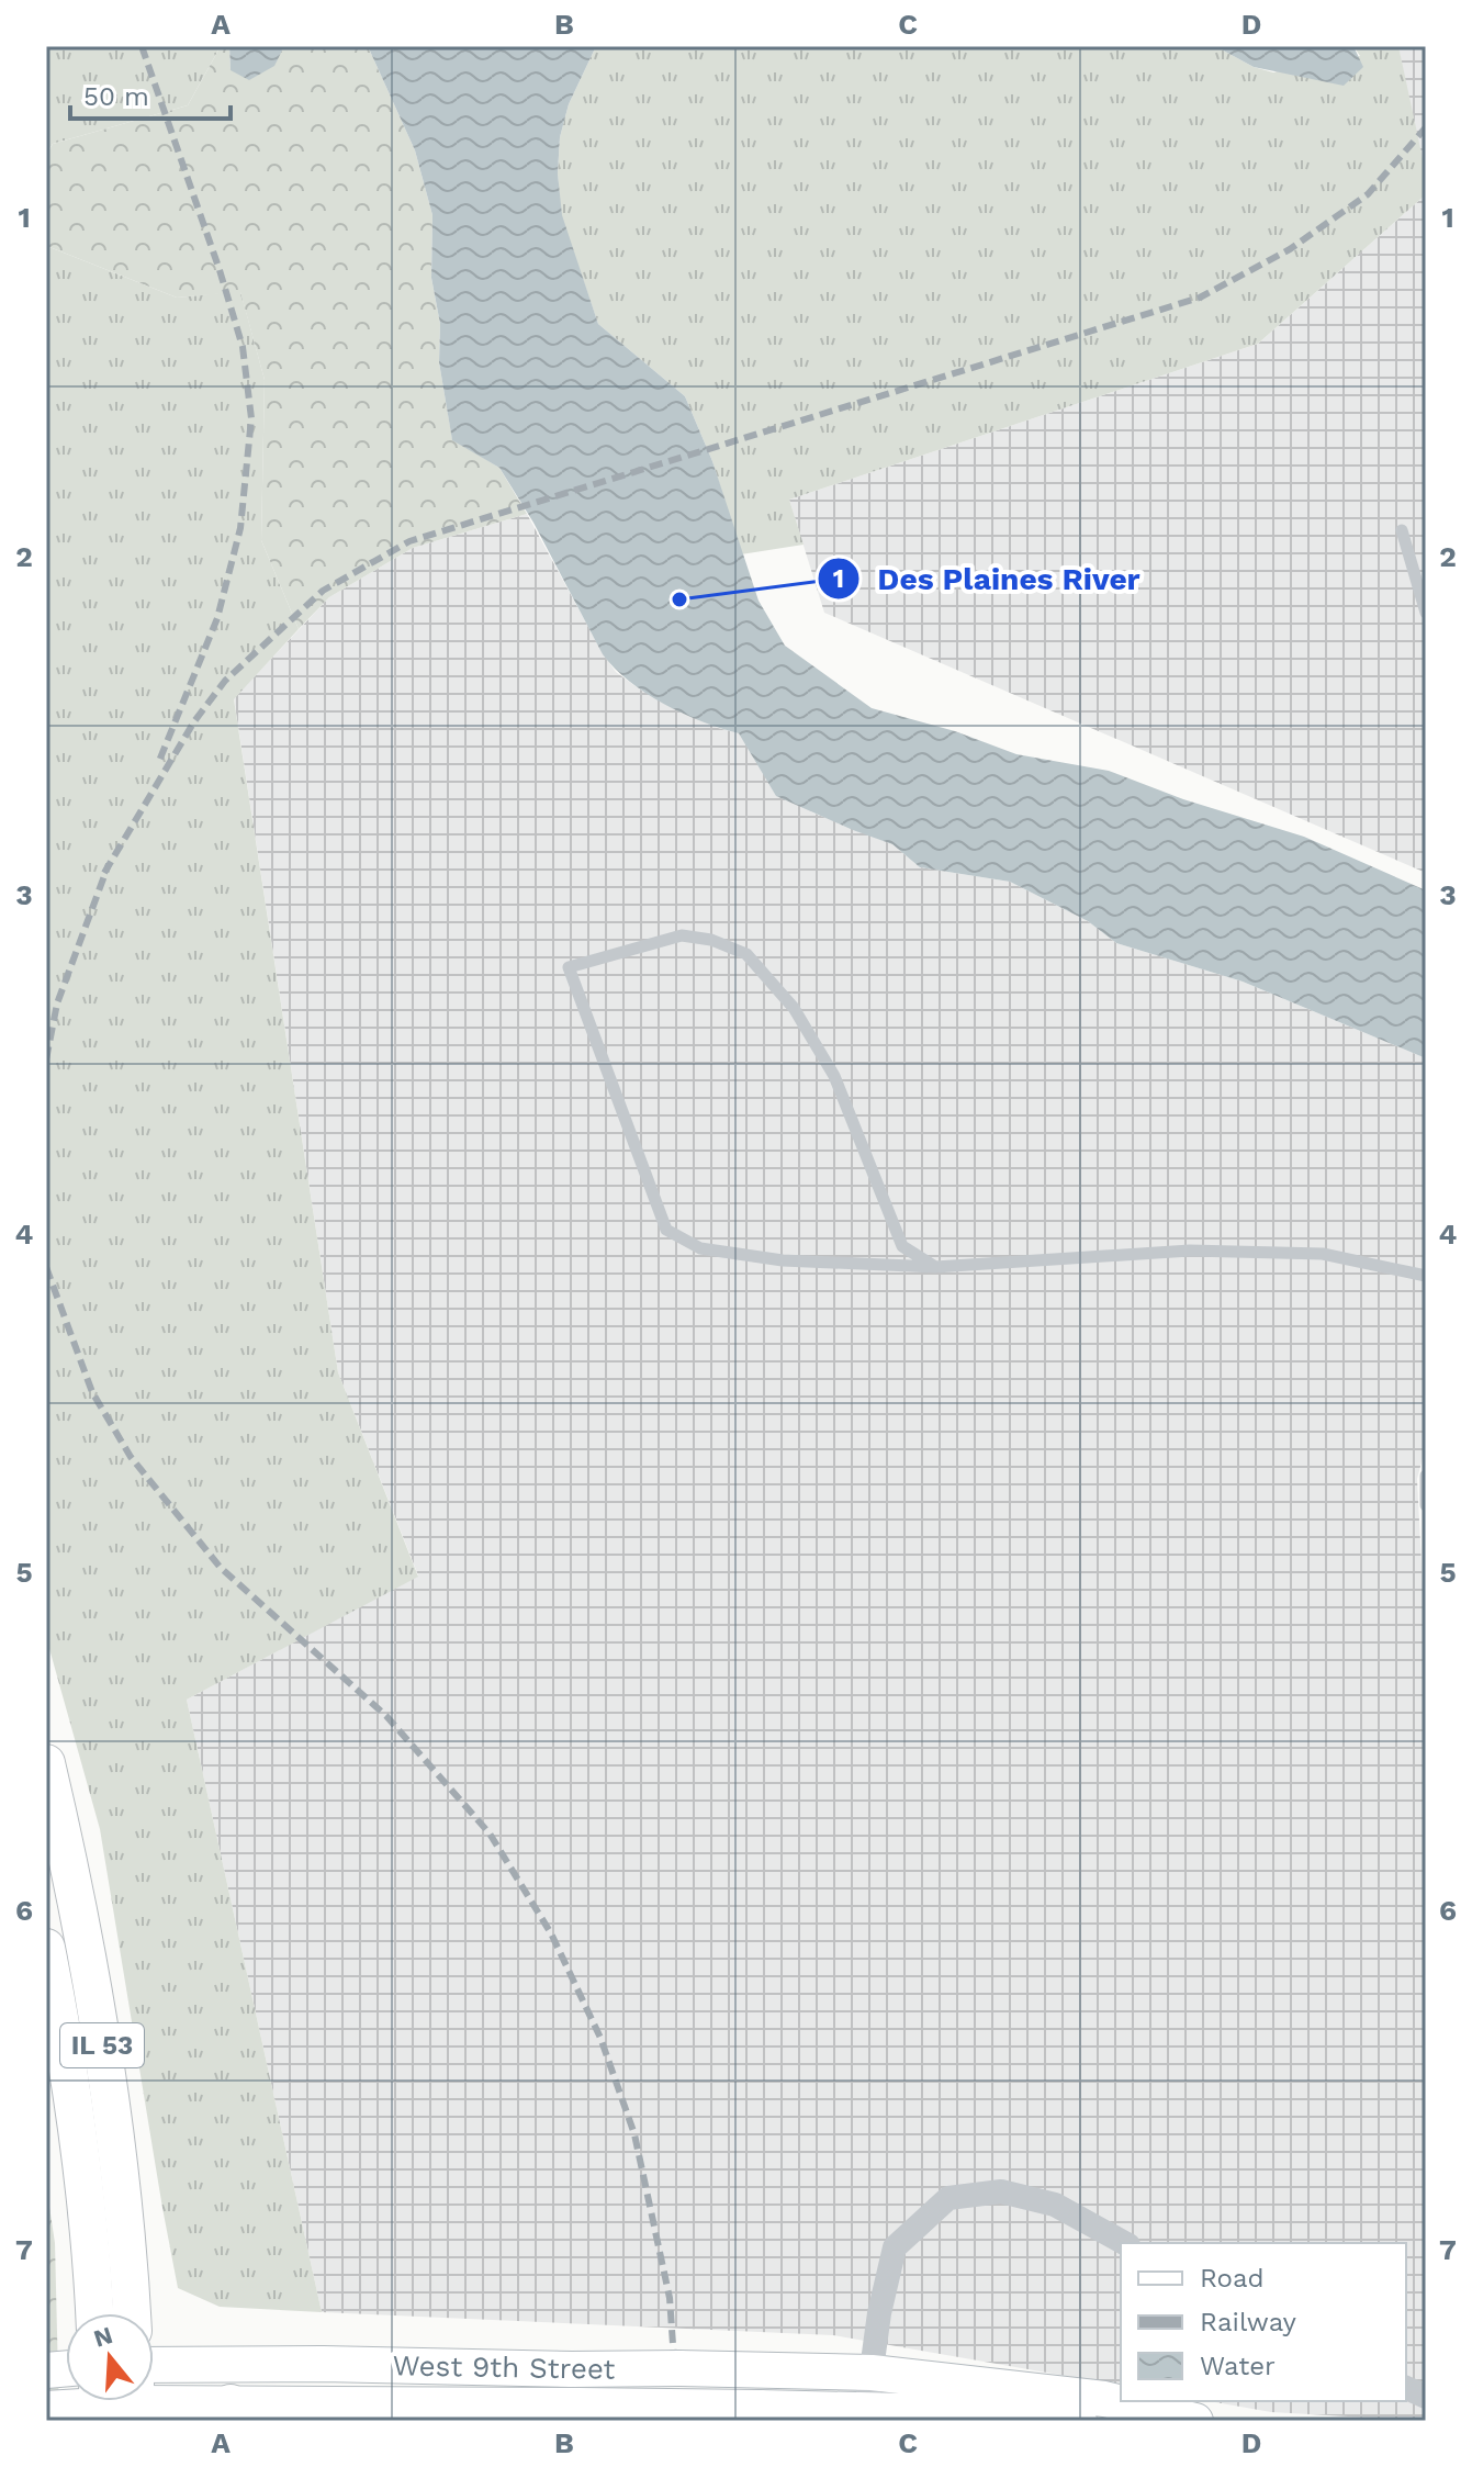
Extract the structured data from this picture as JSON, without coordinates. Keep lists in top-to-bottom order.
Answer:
{
  "streets": {
    "main road": ["IL 53", "West 9th Street"]
  },
  "places": ["Des Plaines River"],
  "legend": ["Road", "Railway", "Water"],
  "scale_bar": "50 m",
  "north": "top",
  "grid": {
    "columns": [
      "A",
      "B",
      "C",
      "D"
    ],
    "rows": [
      "1",
      "2",
      "3",
      "4",
      "5",
      "6",
      "7"
    ]
  }
}
